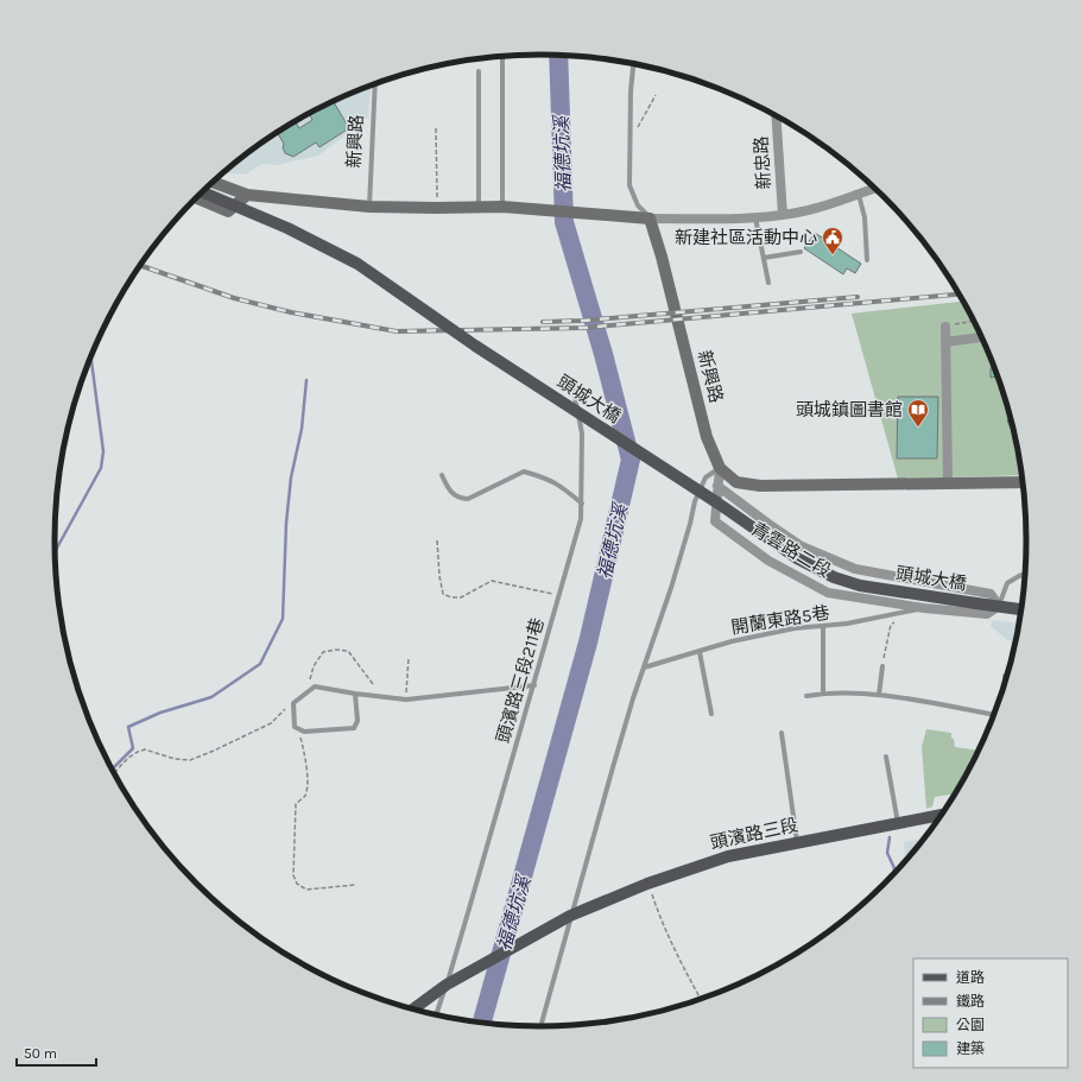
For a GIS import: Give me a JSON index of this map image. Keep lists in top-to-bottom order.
{
  "streets": {
    "main road": ["頭城大橋", "青雲路二段", "頭濱路三段"],
    "street": ["新興路", "新忠路"],
    "lane": ["開蘭東路5巷", "頭濱路三段211巷"]
  },
  "crossings": [
    ["新興路", "青雲路二段"],
    ["頭城大橋", "青雲路二段"],
    ["青雲路二段", "開蘭東路5巷"],
    ["頭濱路三段211巷", "頭濱路三段"]
  ],
  "water": ["福德坑溪"],
  "places": {
    "public building": ["新建社區活動中心"],
    "library": ["頭城鎮圖書館"]
  },
  "legend": [
    "道路",
    "鐵路",
    "公園",
    "建築"
  ],
  "scale_bar": "50 m"
}
